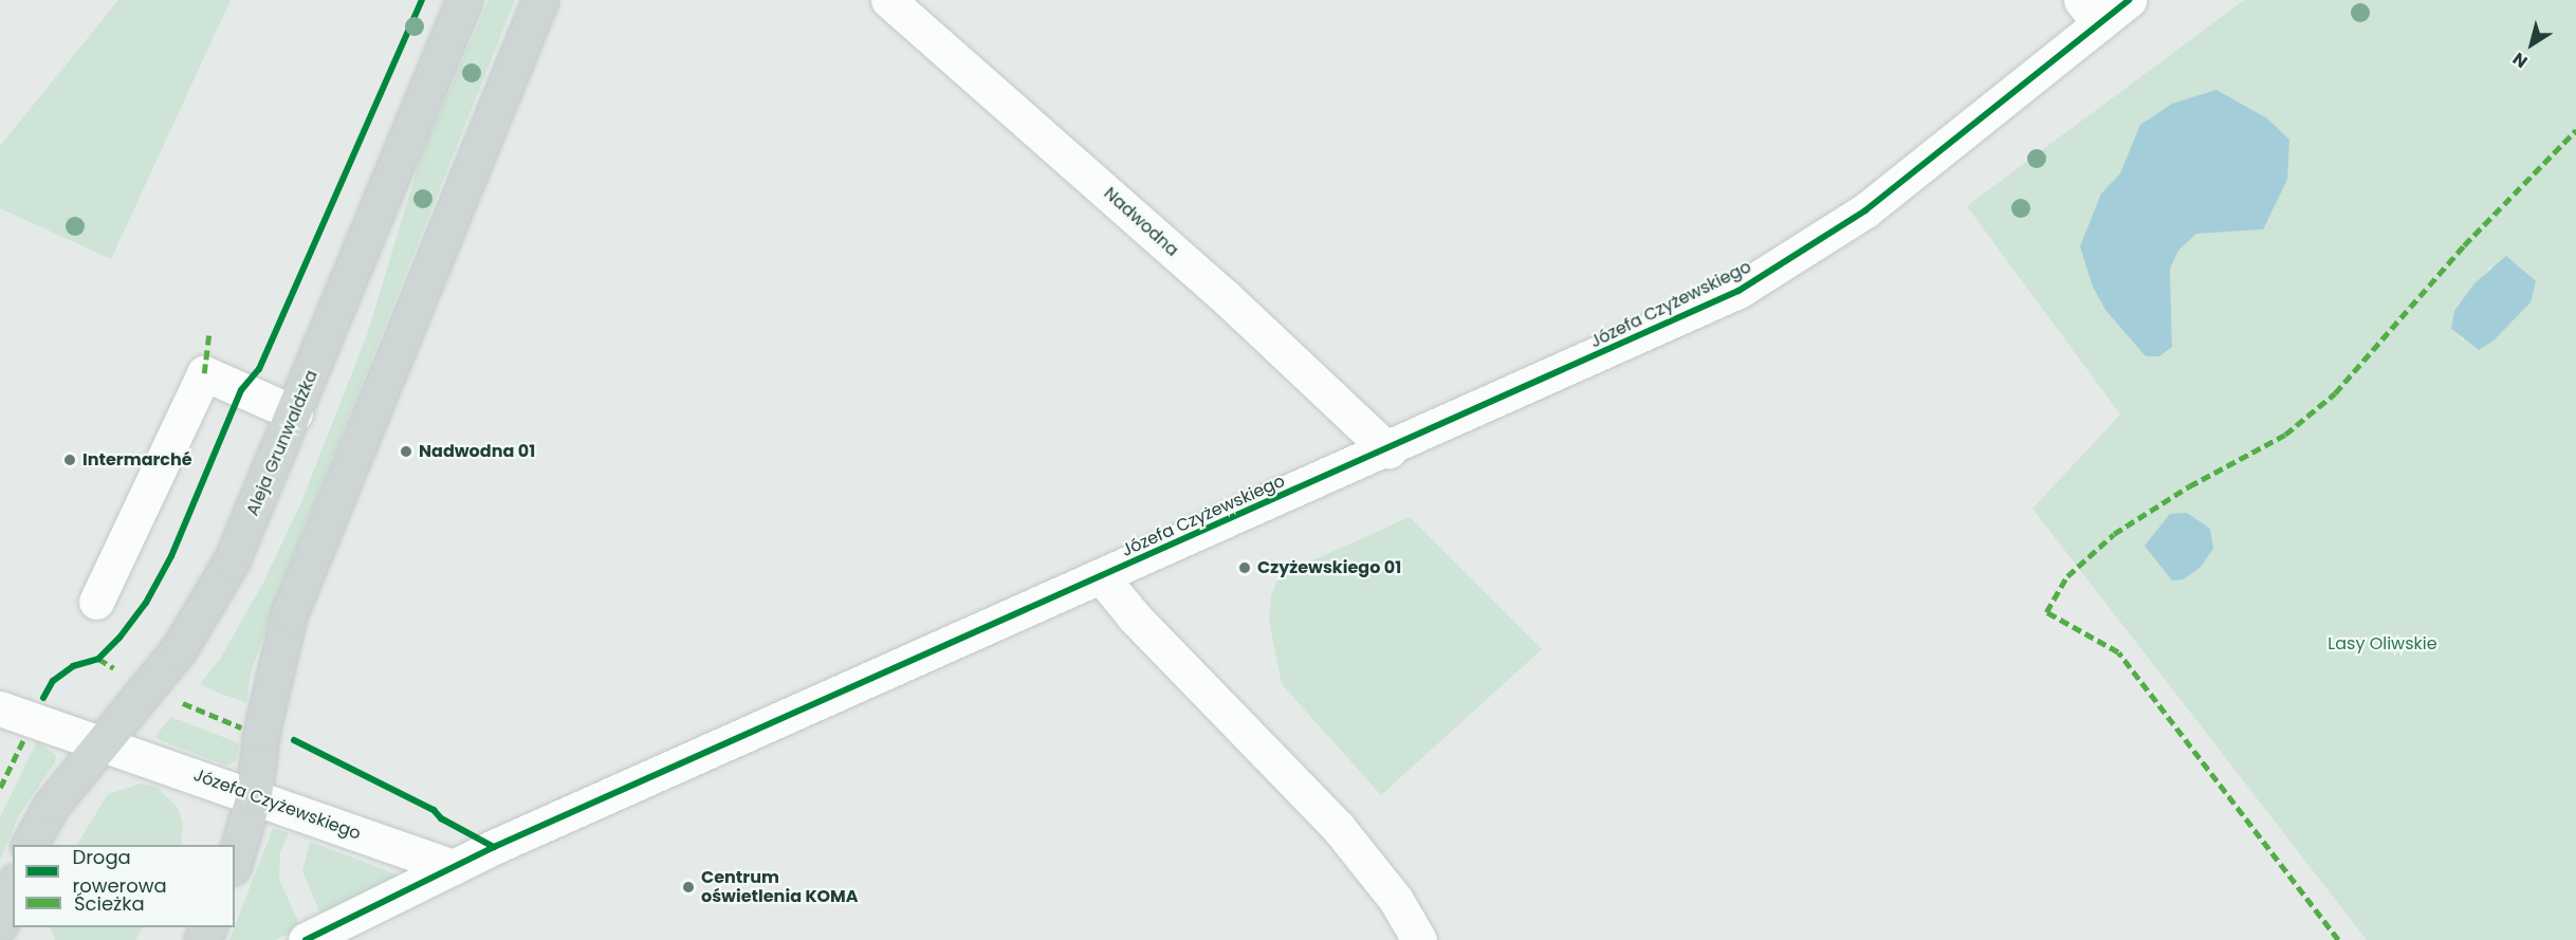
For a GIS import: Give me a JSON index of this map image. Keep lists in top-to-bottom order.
{
  "streets": {
    "main road": ["Aleja Grunwaldzka"],
    "street": ["Nadwodna", "Józefa Czyżewskiego"]
  },
  "crossings": [
    ["Nadwodna", "Józefa Czyżewskiego"],
    ["Józefa Czyżewskiego", "Aleja Grunwaldzka"]
  ],
  "parks": ["Lasy Oliwskie"],
  "places": [
    "Nadwodna 01",
    "Intermarché",
    "Czyżewskiego 01",
    "Centrum oświetlenia KOMA"
  ],
  "legend": ["Droga rowerowa", "Ścieżka"],
  "north": "bottom left"
}
